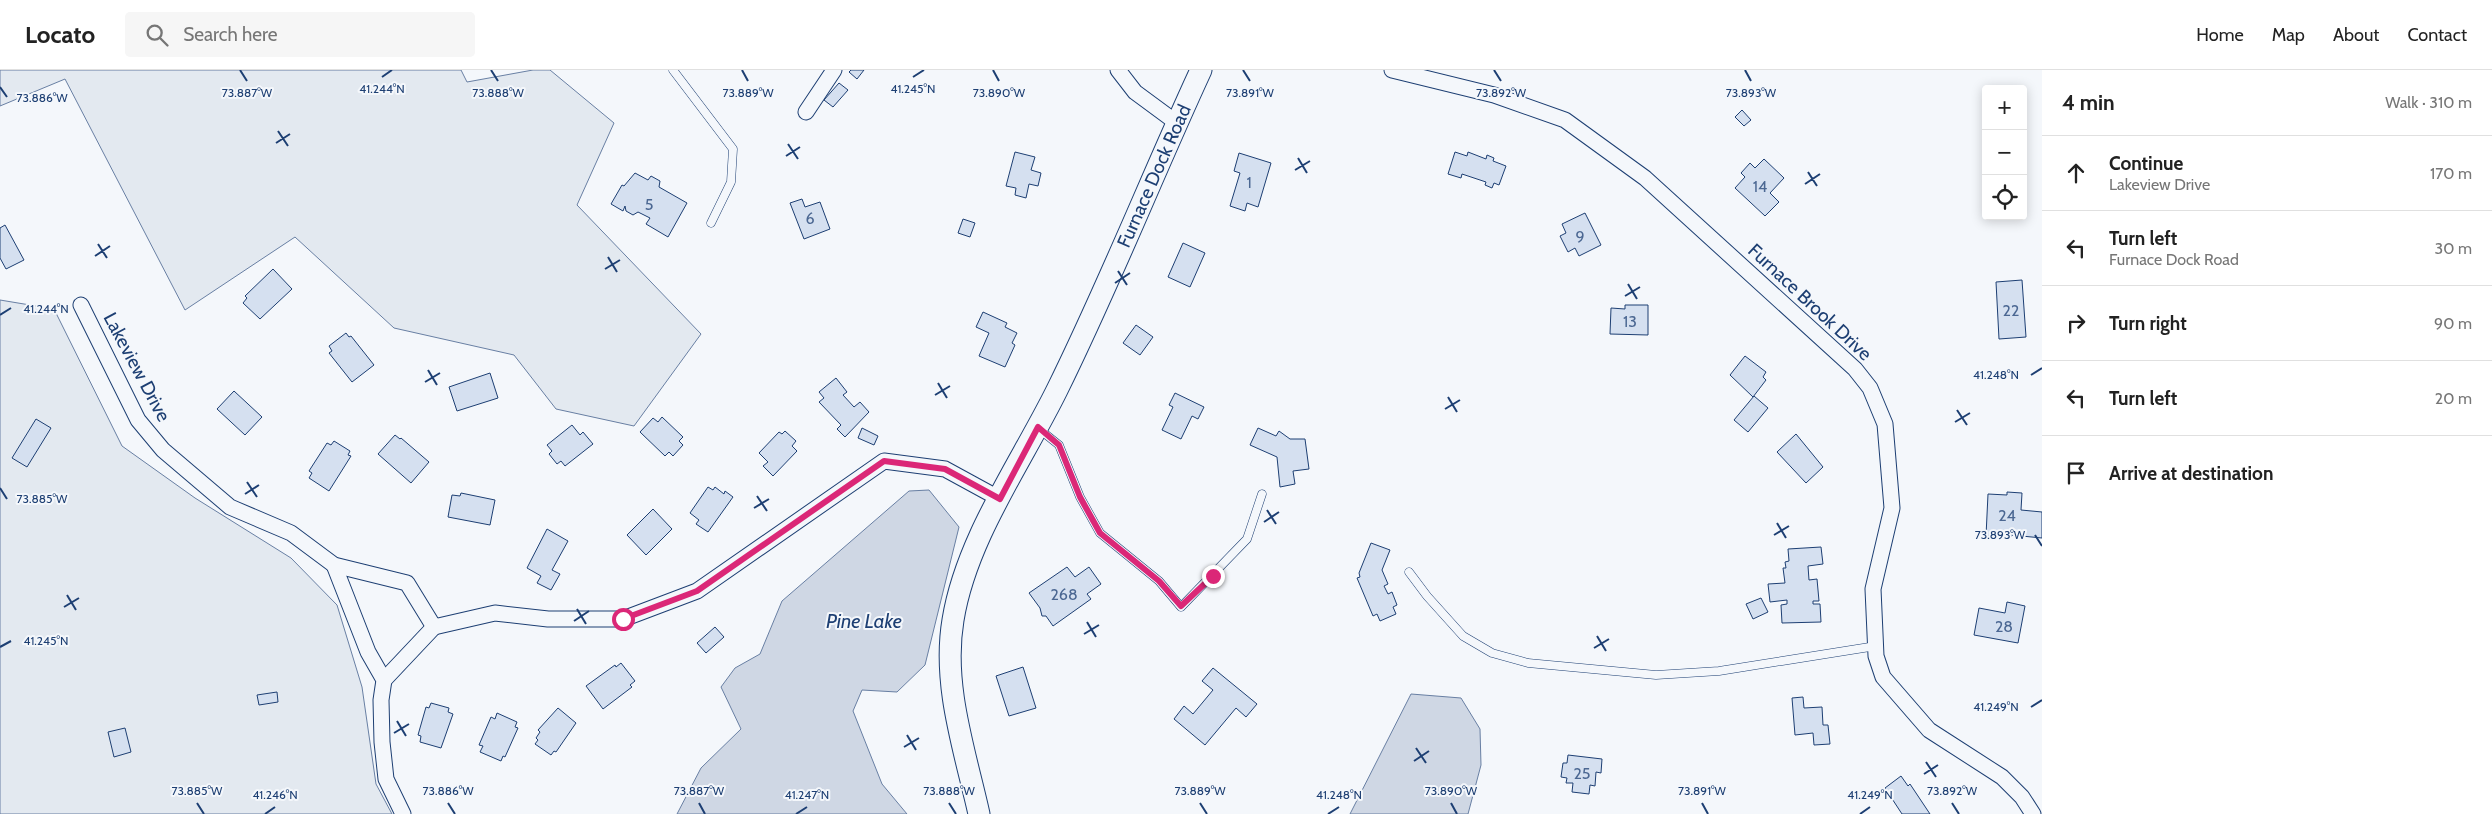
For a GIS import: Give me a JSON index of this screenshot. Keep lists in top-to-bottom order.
{
  "streets": {
    "street": ["Furnace Dock Road", "Furnace Brook Drive", "Lakeview Drive"]
  },
  "water": ["Pine Lake"],
  "house_numbers": [
    "1",
    "14",
    "5",
    "6",
    "9",
    "22",
    "13",
    "24",
    "268",
    "28",
    "25"
  ],
  "page": {
    "header": "Locato",
    "search": "Search here",
    "nav": [
      "Home",
      "Map",
      "About",
      "Contact"
    ],
    "heading": ["4 min", "Walk · 310 m"],
    "map_buttons": ["+", "−"],
    "list": [
      ["Continue", "Lakeview Drive", "170 m"],
      ["Turn left", "Furnace Dock Road", "30 m"],
      ["Turn right", "90 m"],
      ["Turn left", "20 m"],
      "Arrive at destination"
    ]
  },
  "coordinates": [
    "41.244°N",
    "41.245°N",
    "73.887°W",
    "73.888°W",
    "73.889°W",
    "73.890°W",
    "73.891°W",
    "73.892°W",
    "73.893°W",
    "73.886°W",
    "41.248°N",
    "73.885°W",
    "41.249°N",
    "41.246°N",
    "41.247°N"
  ]
}
